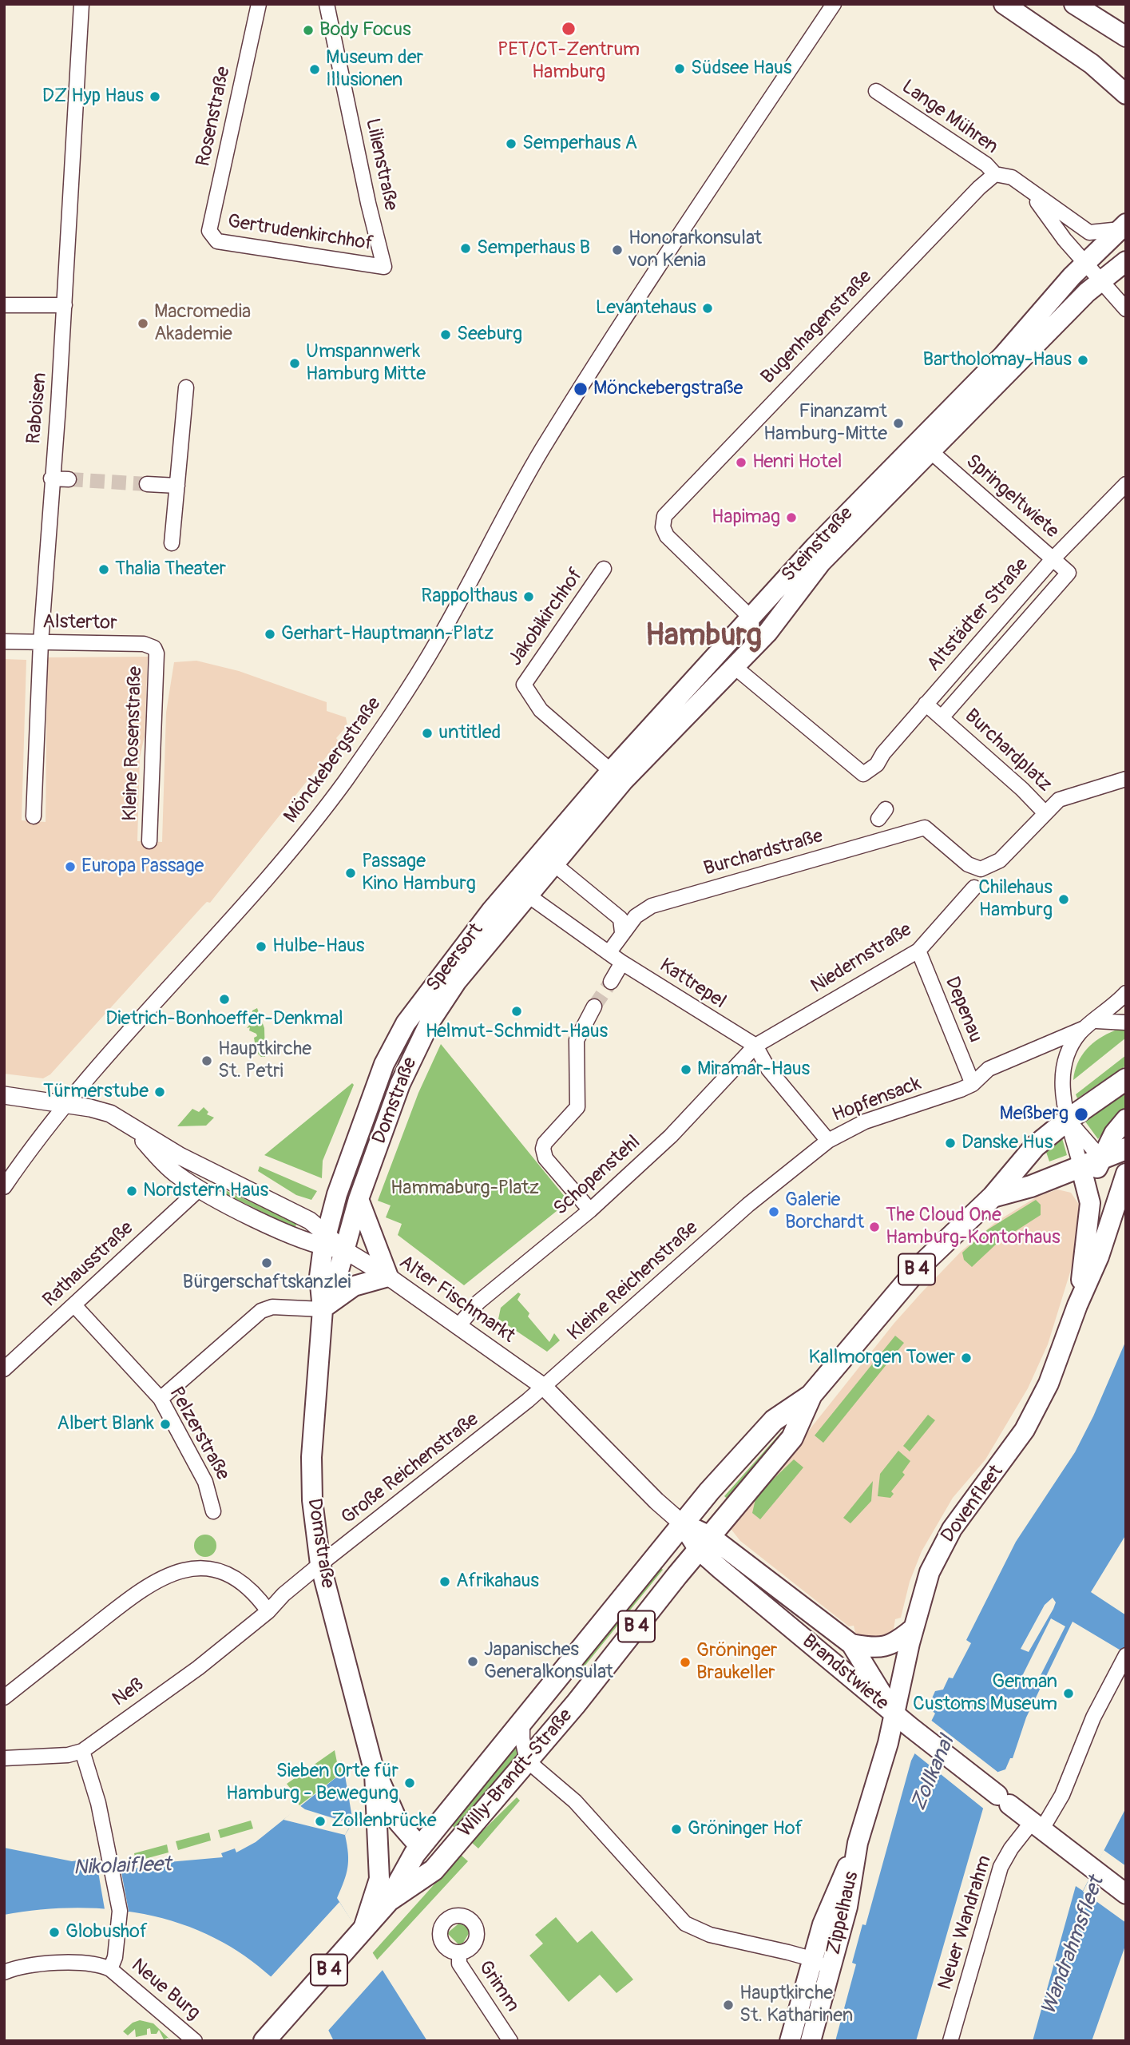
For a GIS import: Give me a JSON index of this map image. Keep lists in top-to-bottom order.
{
  "streets": {
    "main road": [
      "Steinstraße",
      "Speersort",
      "Domstraße",
      "B 4",
      "Dovenfleet",
      "Brandstwiete",
      "Willy-Brandt-Straße",
      "Zippelhaus"
    ],
    "street": [
      "Rosenstraße",
      "Lange Mühren",
      "Lilienstraße",
      "Gertrudenkirchhof",
      "Bugenhagenstraße",
      "Raboisen",
      "Springeltwiete",
      "Altstädter Straße",
      "Jakobikirchhof",
      "Alstertor",
      "Kleine Rosenstraße",
      "Burchardplatz",
      "Mönckebergstraße",
      "Burchardstraße",
      "Niedernstraße",
      "Kattrepel",
      "Depenau",
      "Hopfensack",
      "Schopenstehl",
      "Rathausstraße",
      "Kleine Reichenstraße",
      "Alter Fischmarkt",
      "Pelzerstraße",
      "Große Reichenstraße",
      "Neß",
      "Neuer Wandrahm",
      "Grimm",
      "Neue Burg"
    ]
  },
  "crossings": [
    ["Rosenstraße", "Gertrudenkirchhof"],
    ["Lange Mühren", "Bugenhagenstraße"],
    ["Lange Mühren", "Steinstraße"],
    ["Lilienstraße", "Gertrudenkirchhof"],
    ["Bugenhagenstraße", "Steinstraße"],
    ["Raboisen", "Alstertor"],
    ["Springeltwiete", "Steinstraße"],
    ["Springeltwiete", "Altstädter Straße"],
    ["Steinstraße", "Altstädter Straße"],
    ["Steinstraße", "Jakobikirchhof"],
    ["Steinstraße", "Speersort"],
    ["Steinstraße", "Kattrepel"],
    ["Altstädter Straße", "Burchardplatz"],
    ["Alstertor", "Kleine Rosenstraße"],
    ["Burchardplatz", "Burchardstraße"],
    ["Speersort", "Kattrepel"],
    ["Speersort", "Domstraße"],
    ["Niedernstraße", "Kattrepel"],
    ["Niedernstraße", "Depenau"],
    ["Niedernstraße", "Schopenstehl"],
    ["Kattrepel", "Schopenstehl"],
    ["Depenau", "Hopfensack"],
    ["Hopfensack", "Kleine Reichenstraße"],
    ["Domstraße", "Alter Fischmarkt"],
    ["Domstraße", "Große Reichenstraße"],
    ["Domstraße", "Willy-Brandt-Straße"],
    ["Schopenstehl", "Alter Fischmarkt"],
    ["Rathausstraße", "Pelzerstraße"],
    ["Kleine Reichenstraße", "Alter Fischmarkt"],
    ["Kleine Reichenstraße", "Große Reichenstraße"],
    ["Kleine Reichenstraße", "Brandstwiete"],
    ["Alter Fischmarkt", "Große Reichenstraße"],
    ["Alter Fischmarkt", "Brandstwiete"],
    ["Große Reichenstraße", "Brandstwiete"],
    ["Große Reichenstraße", "Neß"],
    ["Dovenfleet", "Brandstwiete"],
    ["Dovenfleet", "Willy-Brandt-Straße"],
    ["Dovenfleet", "Zippelhaus"],
    ["Brandstwiete", "Willy-Brandt-Straße"],
    ["Brandstwiete", "Zippelhaus"]
  ],
  "districts": ["Hamburg"],
  "water": ["Zollkanal", "Nikolaifleet", "Wandrahmsfleet"],
  "parks": ["Hammaburg-Platz"],
  "places": [
    "PET/CT-Zentrum Hamburg",
    "Body Focus",
    "Südsee Haus",
    "Museum der Illusionen",
    "DZ Hyp Haus",
    "Semperhaus A",
    "Semperhaus B",
    "Honorarkonsulat von Kenia",
    "Levantehaus",
    "Macromedia Akademie",
    "Seeburg",
    "Bartholomay-Haus",
    "Umspannwerk Hamburg Mitte",
    "Mönckebergstraße",
    "Finanzamt Hamburg-Mitte",
    "Henri Hotel",
    "Hapimag",
    "Thalia Theater",
    "Rappolthaus",
    "Gerhart-Hauptmann-Platz",
    "untitled",
    "Europa Passage",
    "Passage Kino Hamburg",
    "Chilehaus Hamburg",
    "Hulbe-Haus",
    "Dietrich-Bonhoeffer-Denkmal",
    "Helmut-Schmidt-Haus",
    "Hauptkirche St. Petri",
    "Miramar-Haus",
    "Türmerstube",
    "Meßberg",
    "Danske Hus",
    "Nordstern Haus",
    "Galerie Borchardt",
    "The Cloud One Hamburg-Kontorhaus",
    "Bürgerschaftskanzlei",
    "Kallmorgen Tower",
    "Albert Blank",
    "Afrikahaus",
    "Japanisches Generalkonsulat",
    "Gröninger Braukeller",
    "German Customs Museum",
    "Sieben Orte für Hamburg - Bewegung",
    "Zollenbrücke",
    "Gröninger Hof",
    "Globushof",
    "Hauptkirche St. Katharinen"
  ]
}
